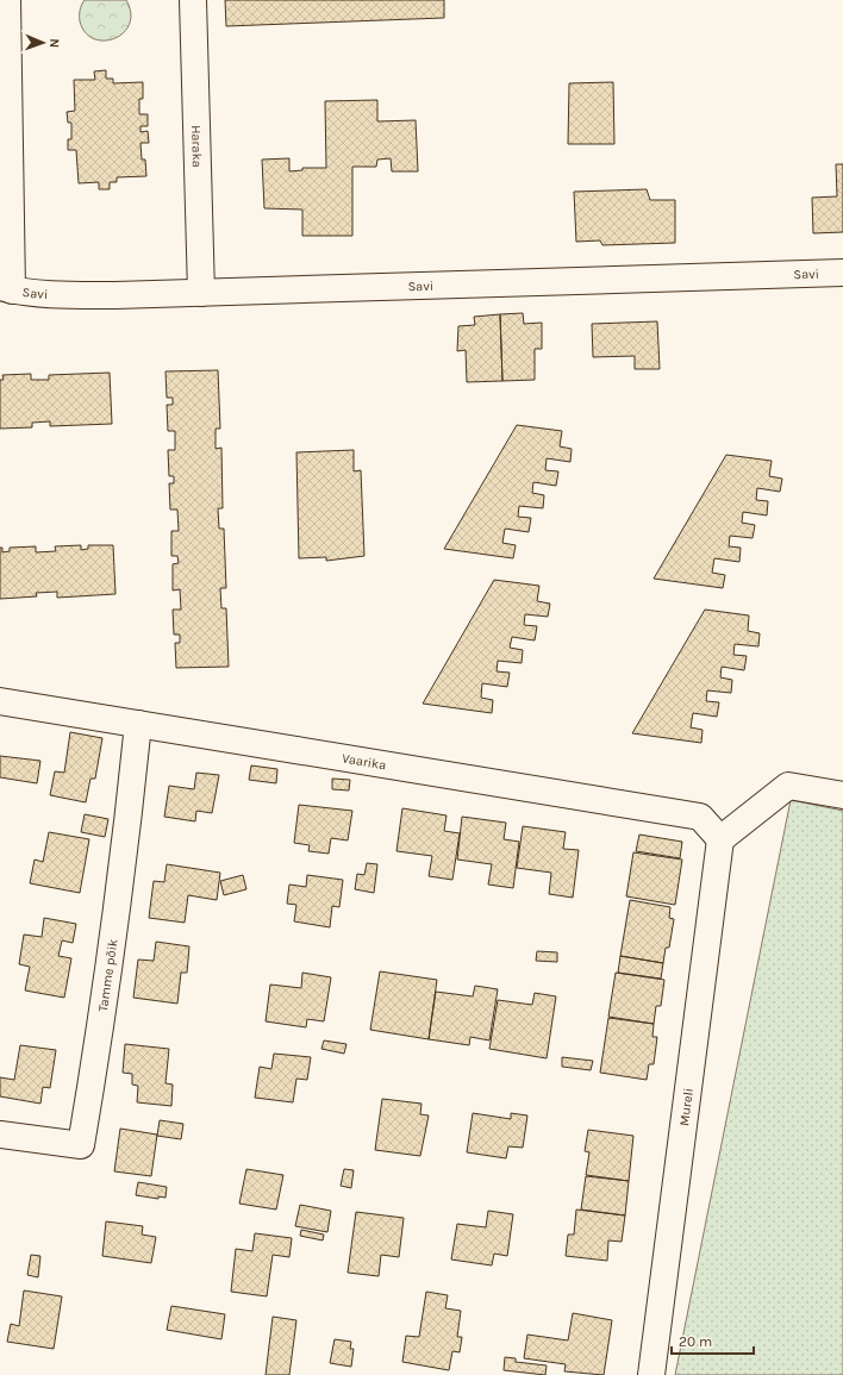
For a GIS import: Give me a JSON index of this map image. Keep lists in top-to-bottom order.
{
  "streets": {
    "street": [
      "Haraka",
      "Savi",
      "Vaarika",
      "Tamme põik",
      "Mureli"
    ]
  },
  "crossings": [
    ["Haraka", "Savi"],
    ["Vaarika", "Tamme põik"],
    ["Vaarika", "Mureli"]
  ],
  "scale_bar": "20 m",
  "north": "right"
}
